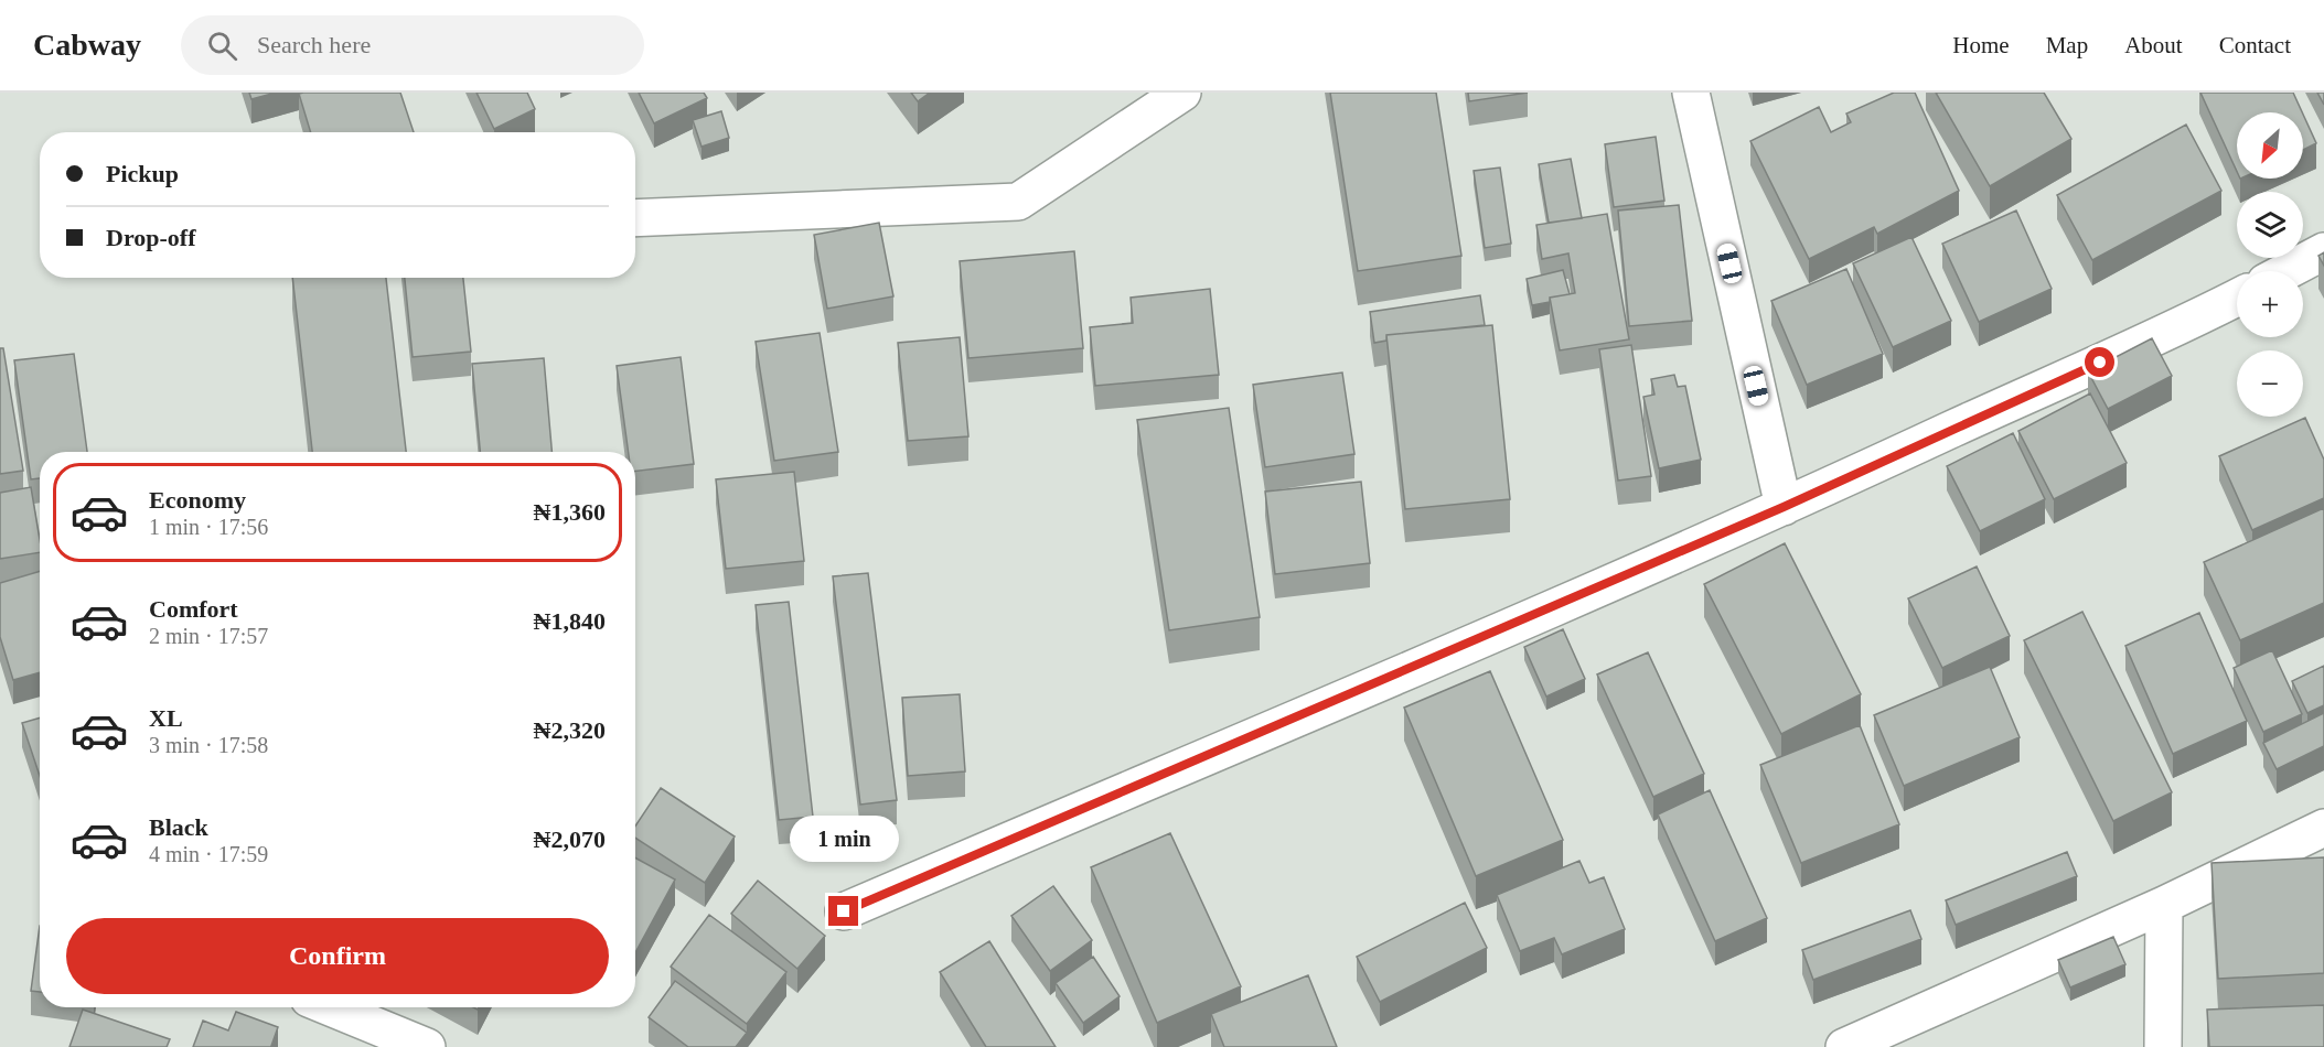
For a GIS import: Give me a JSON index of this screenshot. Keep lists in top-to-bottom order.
{
  "north": "bottom left",
  "page": {
    "header": "Cabway",
    "search": "Search here",
    "nav": [
      "Home",
      "Map",
      "About",
      "Contact"
    ],
    "map_buttons": ["+", "−"],
    "banner": ["Pickup", "Drop-off"],
    "list": [
      {
        "name": "Economy",
        "note": "1 min · 17:56",
        "value": "₦1,360"
      },
      {
        "name": "Comfort",
        "note": "2 min · 17:57",
        "value": "₦1,840"
      },
      {
        "name": "XL",
        "note": "3 min · 17:58",
        "value": "₦2,320"
      },
      {
        "name": "Black",
        "note": "4 min · 17:59",
        "value": "₦2,070"
      }
    ],
    "bubble": "1 min",
    "buttons": "Confirm"
  }
}
